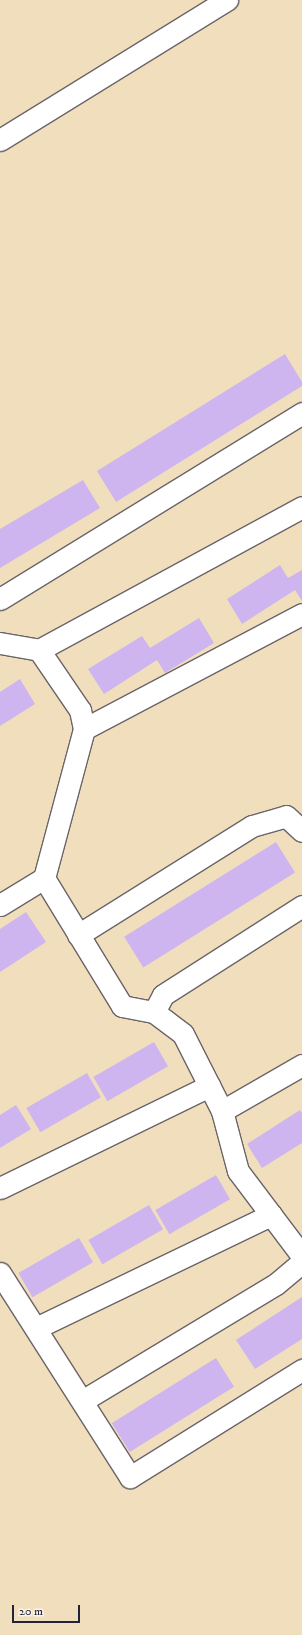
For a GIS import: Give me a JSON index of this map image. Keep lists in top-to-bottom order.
{
  "scale_bar": "20 m"
}
